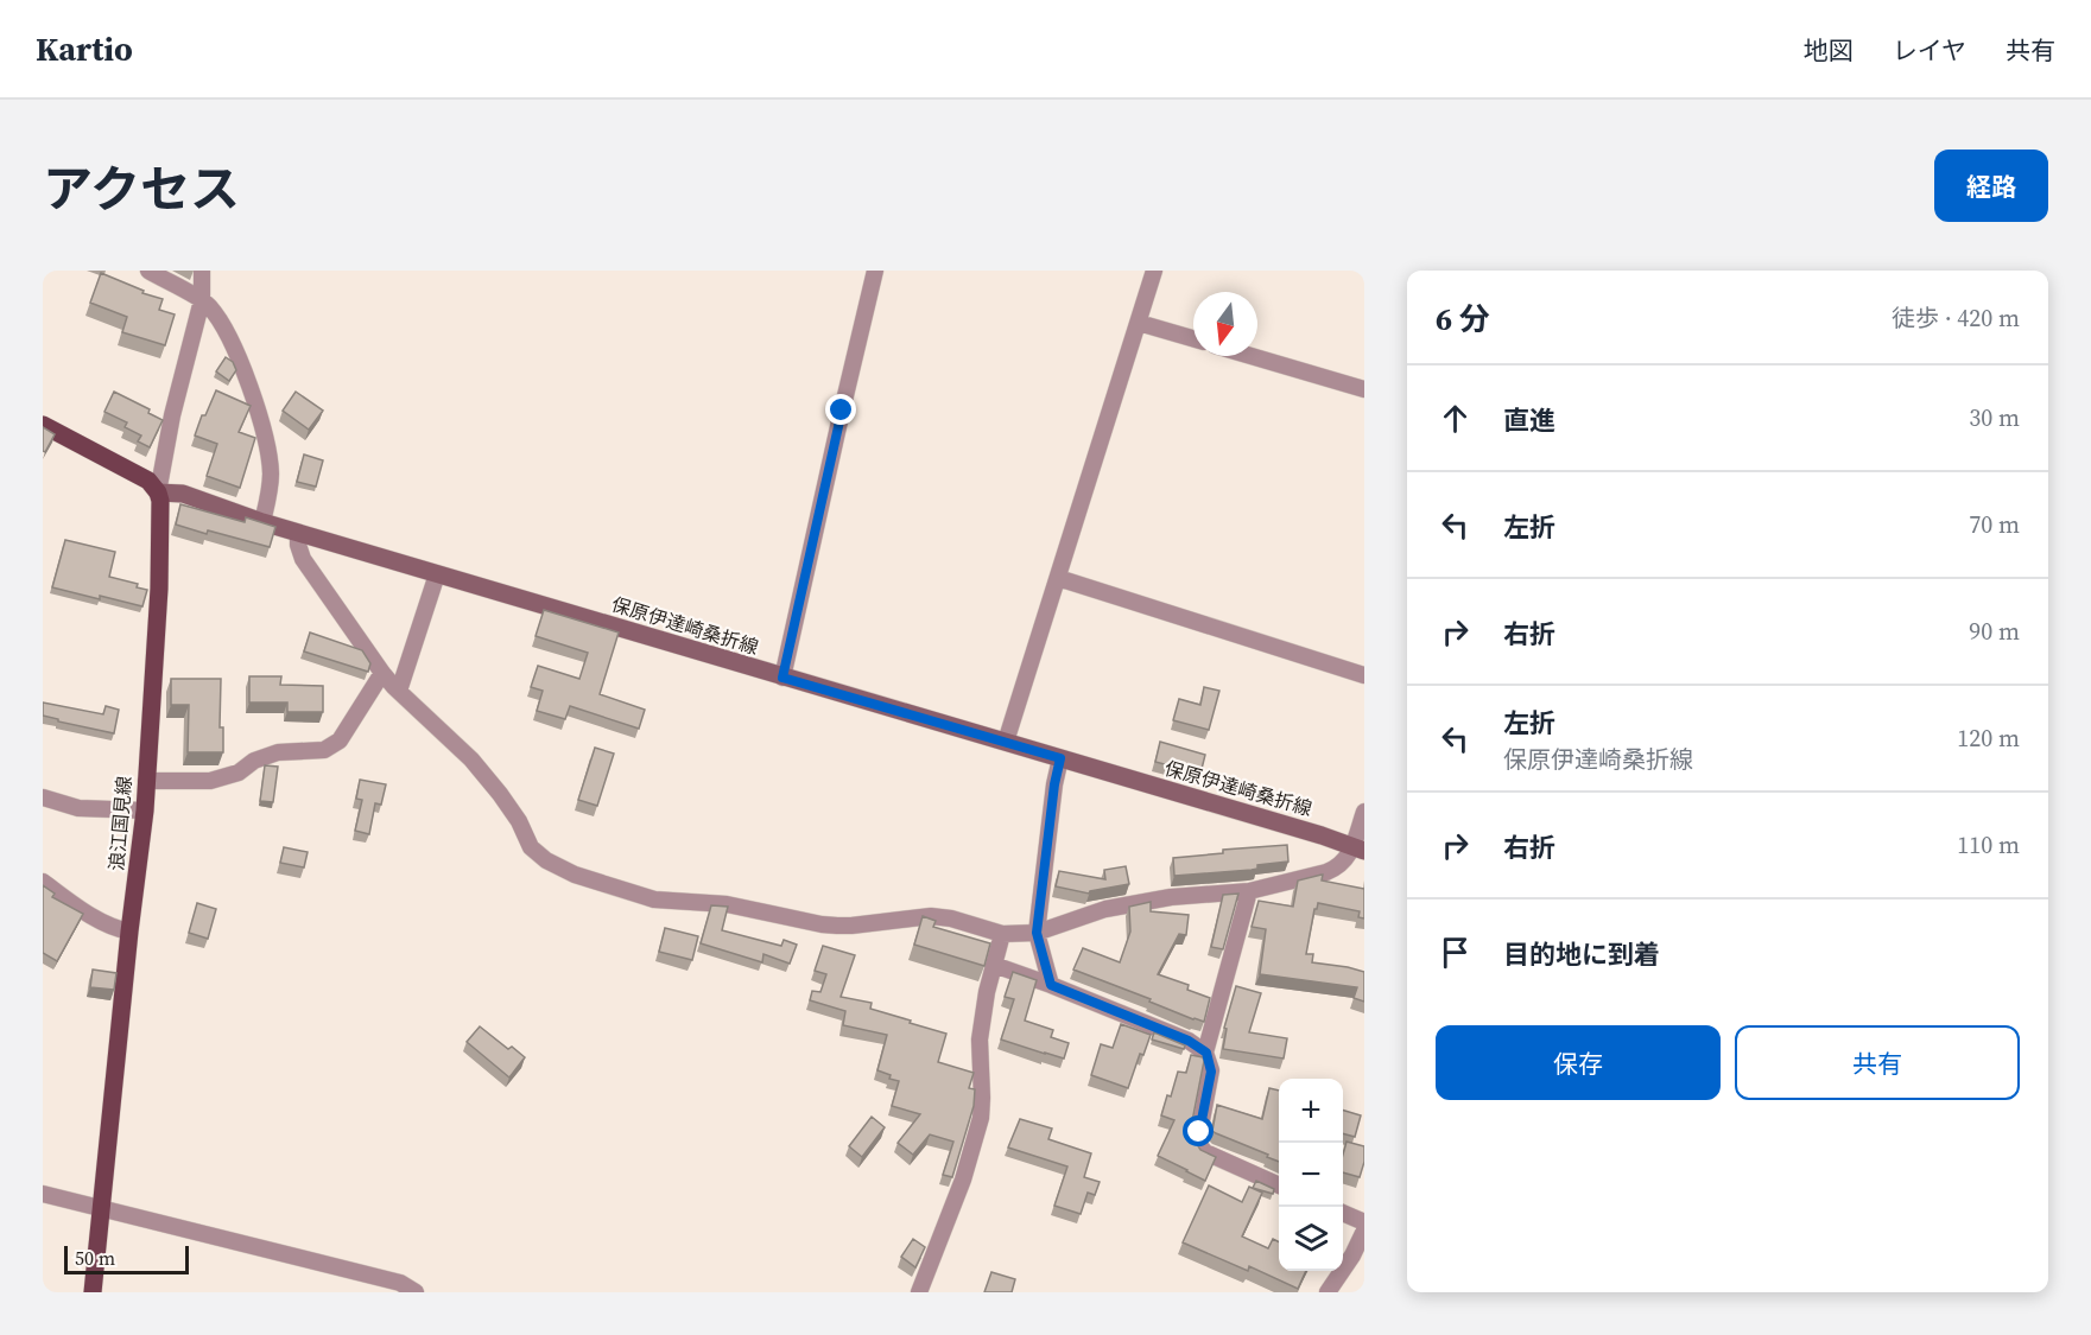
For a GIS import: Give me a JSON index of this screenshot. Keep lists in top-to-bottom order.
{
  "streets": {
    "main road": ["保原伊達崎桑折線", "浪江国見線"]
  },
  "crossings": [
    ["保原伊達崎桑折線", "浪江国見線"]
  ],
  "scale_bar": "50 m",
  "north": "bottom",
  "page": {
    "header": "Kartio",
    "nav": ["地図", "レイヤ", "共有"],
    "title": "アクセス",
    "buttons": [
      "経路",
      ["保存", "共有"]
    ],
    "heading": ["6 分", "徒歩 · 420 m"],
    "list": [
      ["直進", "30 m"],
      ["左折", "70 m"],
      ["右折", "90 m"],
      ["左折", "保原伊達崎桑折線", "120 m"],
      ["右折", "110 m"],
      "目的地に到着"
    ],
    "map_buttons": ["+", "−"],
    "scale": "50 m"
  }
}
